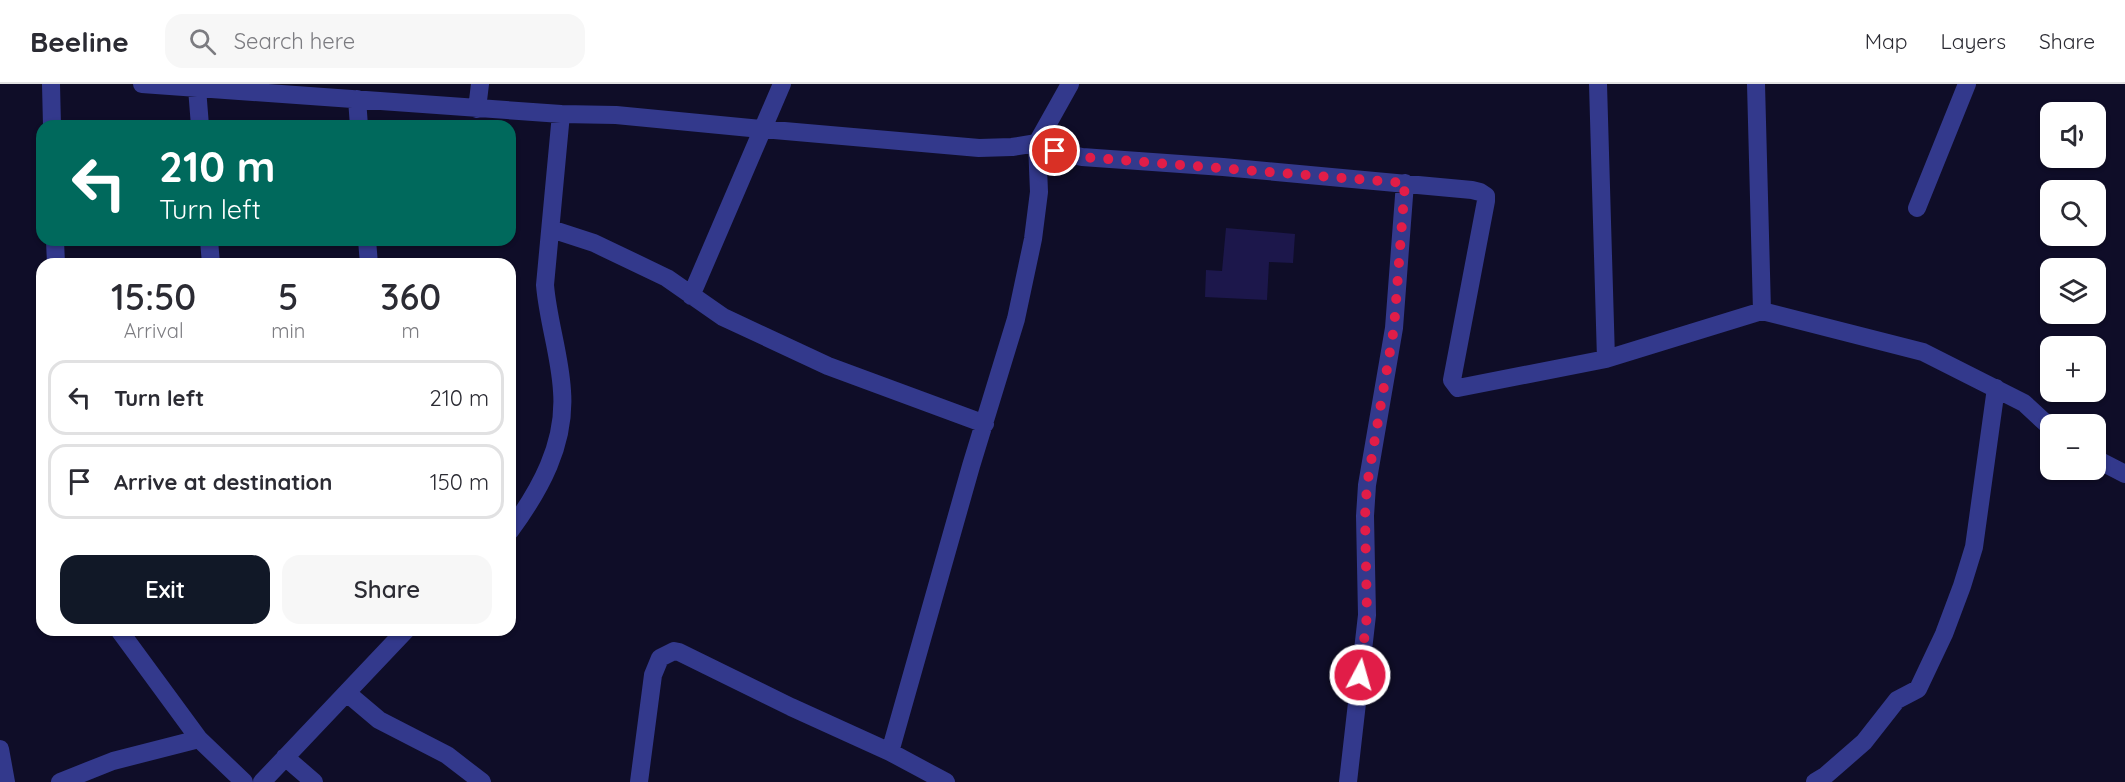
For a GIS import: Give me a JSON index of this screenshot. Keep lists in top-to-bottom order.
{
  "page": {
    "header": "Beeline",
    "search": "Search here",
    "nav": ["Map", "Layers", "Share"],
    "map_buttons": ["+", "−"],
    "turn": ["210 m", "Turn left"],
    "eta": [
      "15:50",
      "Arrival",
      "5",
      "min",
      "360",
      "m"
    ],
    "list": [
      {
        "name": "Turn left",
        "value": "210 m"
      },
      {
        "name": "Arrive at destination",
        "value": "150 m"
      }
    ],
    "buttons": ["Exit", "Share"]
  }
}
